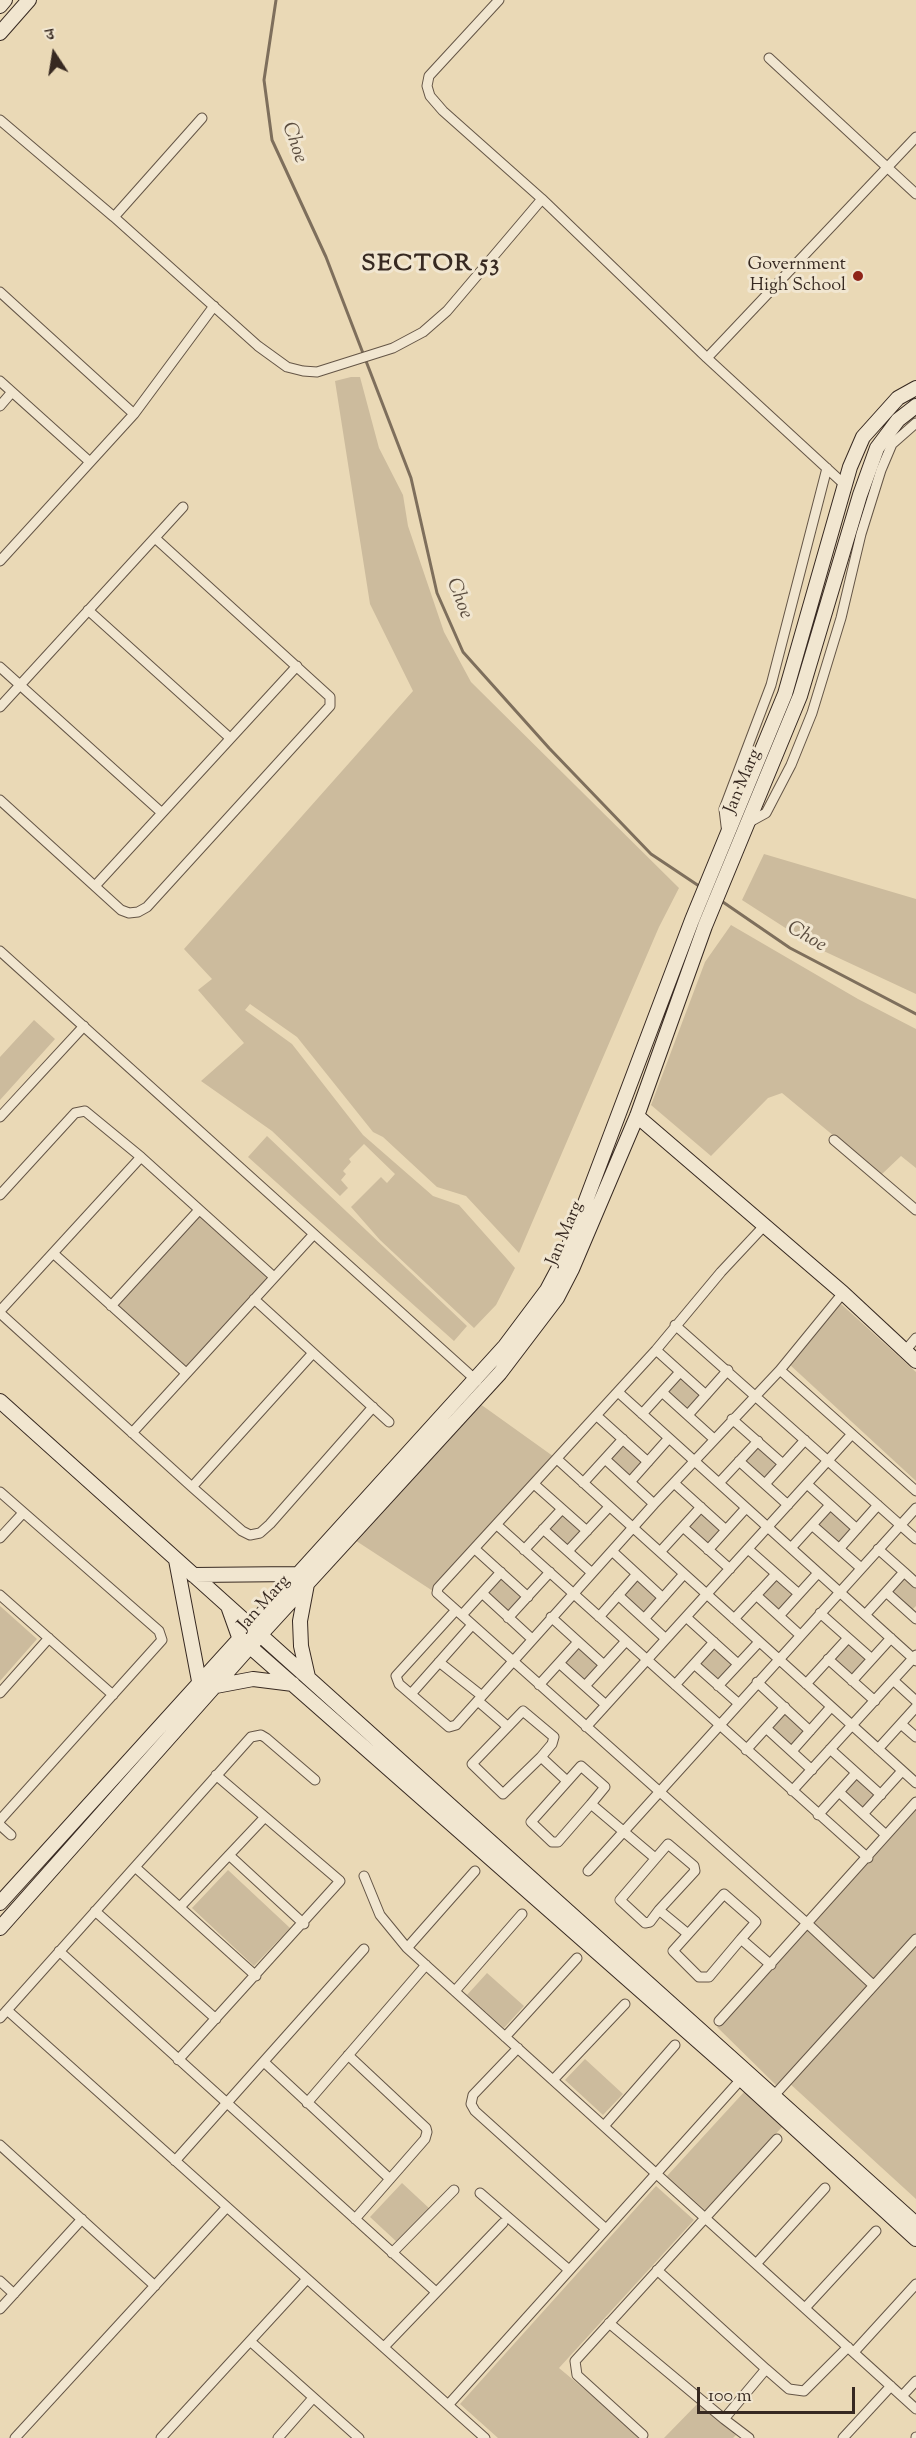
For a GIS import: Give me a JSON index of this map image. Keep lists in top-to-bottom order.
{
  "streets": {
    "main road": ["Jan Marg"]
  },
  "districts": ["SECTOR 53"],
  "water": ["Choe"],
  "places": ["Government High School"],
  "scale_bar": "100 m",
  "north": "top"
}
